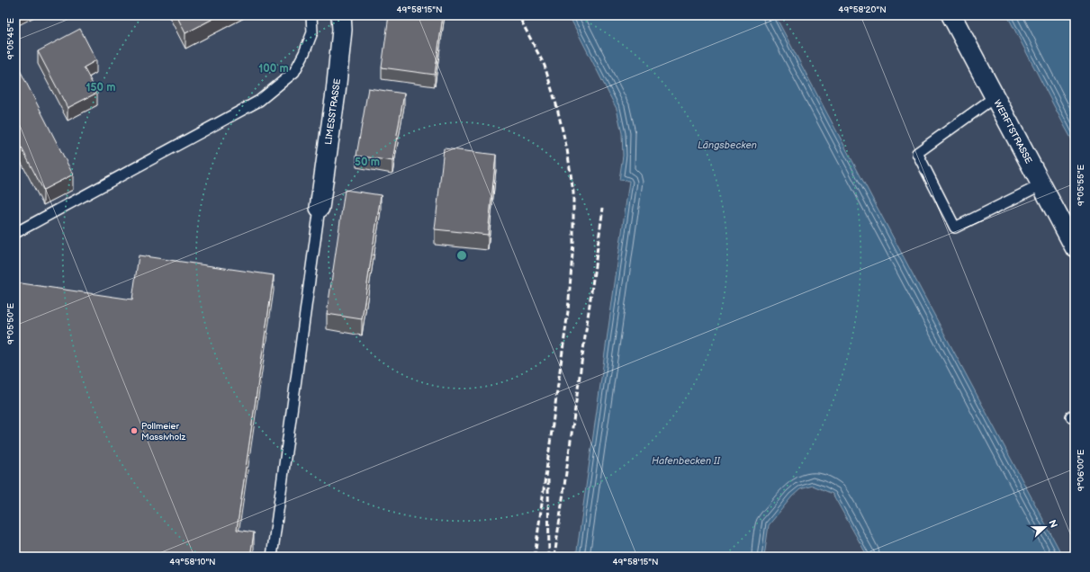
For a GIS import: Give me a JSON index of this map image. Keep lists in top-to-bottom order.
{
  "streets": {
    "street": ["LIMESSTRASSE", "WERFTSTRASSE"]
  },
  "water": ["Längsbecken", "Hafenbecken II"],
  "places": ["Pollmeier Massivholz"],
  "north": "right",
  "coordinates": [
    "49°58'15\"N",
    "49°58'20\"N",
    "9°05'45\"E",
    "9°05'55\"E",
    "9°05'50\"E",
    "9°06'00\"E",
    "49°58'10\"N"
  ],
  "rings": ["100 m", "150 m", "50 m"]
}
